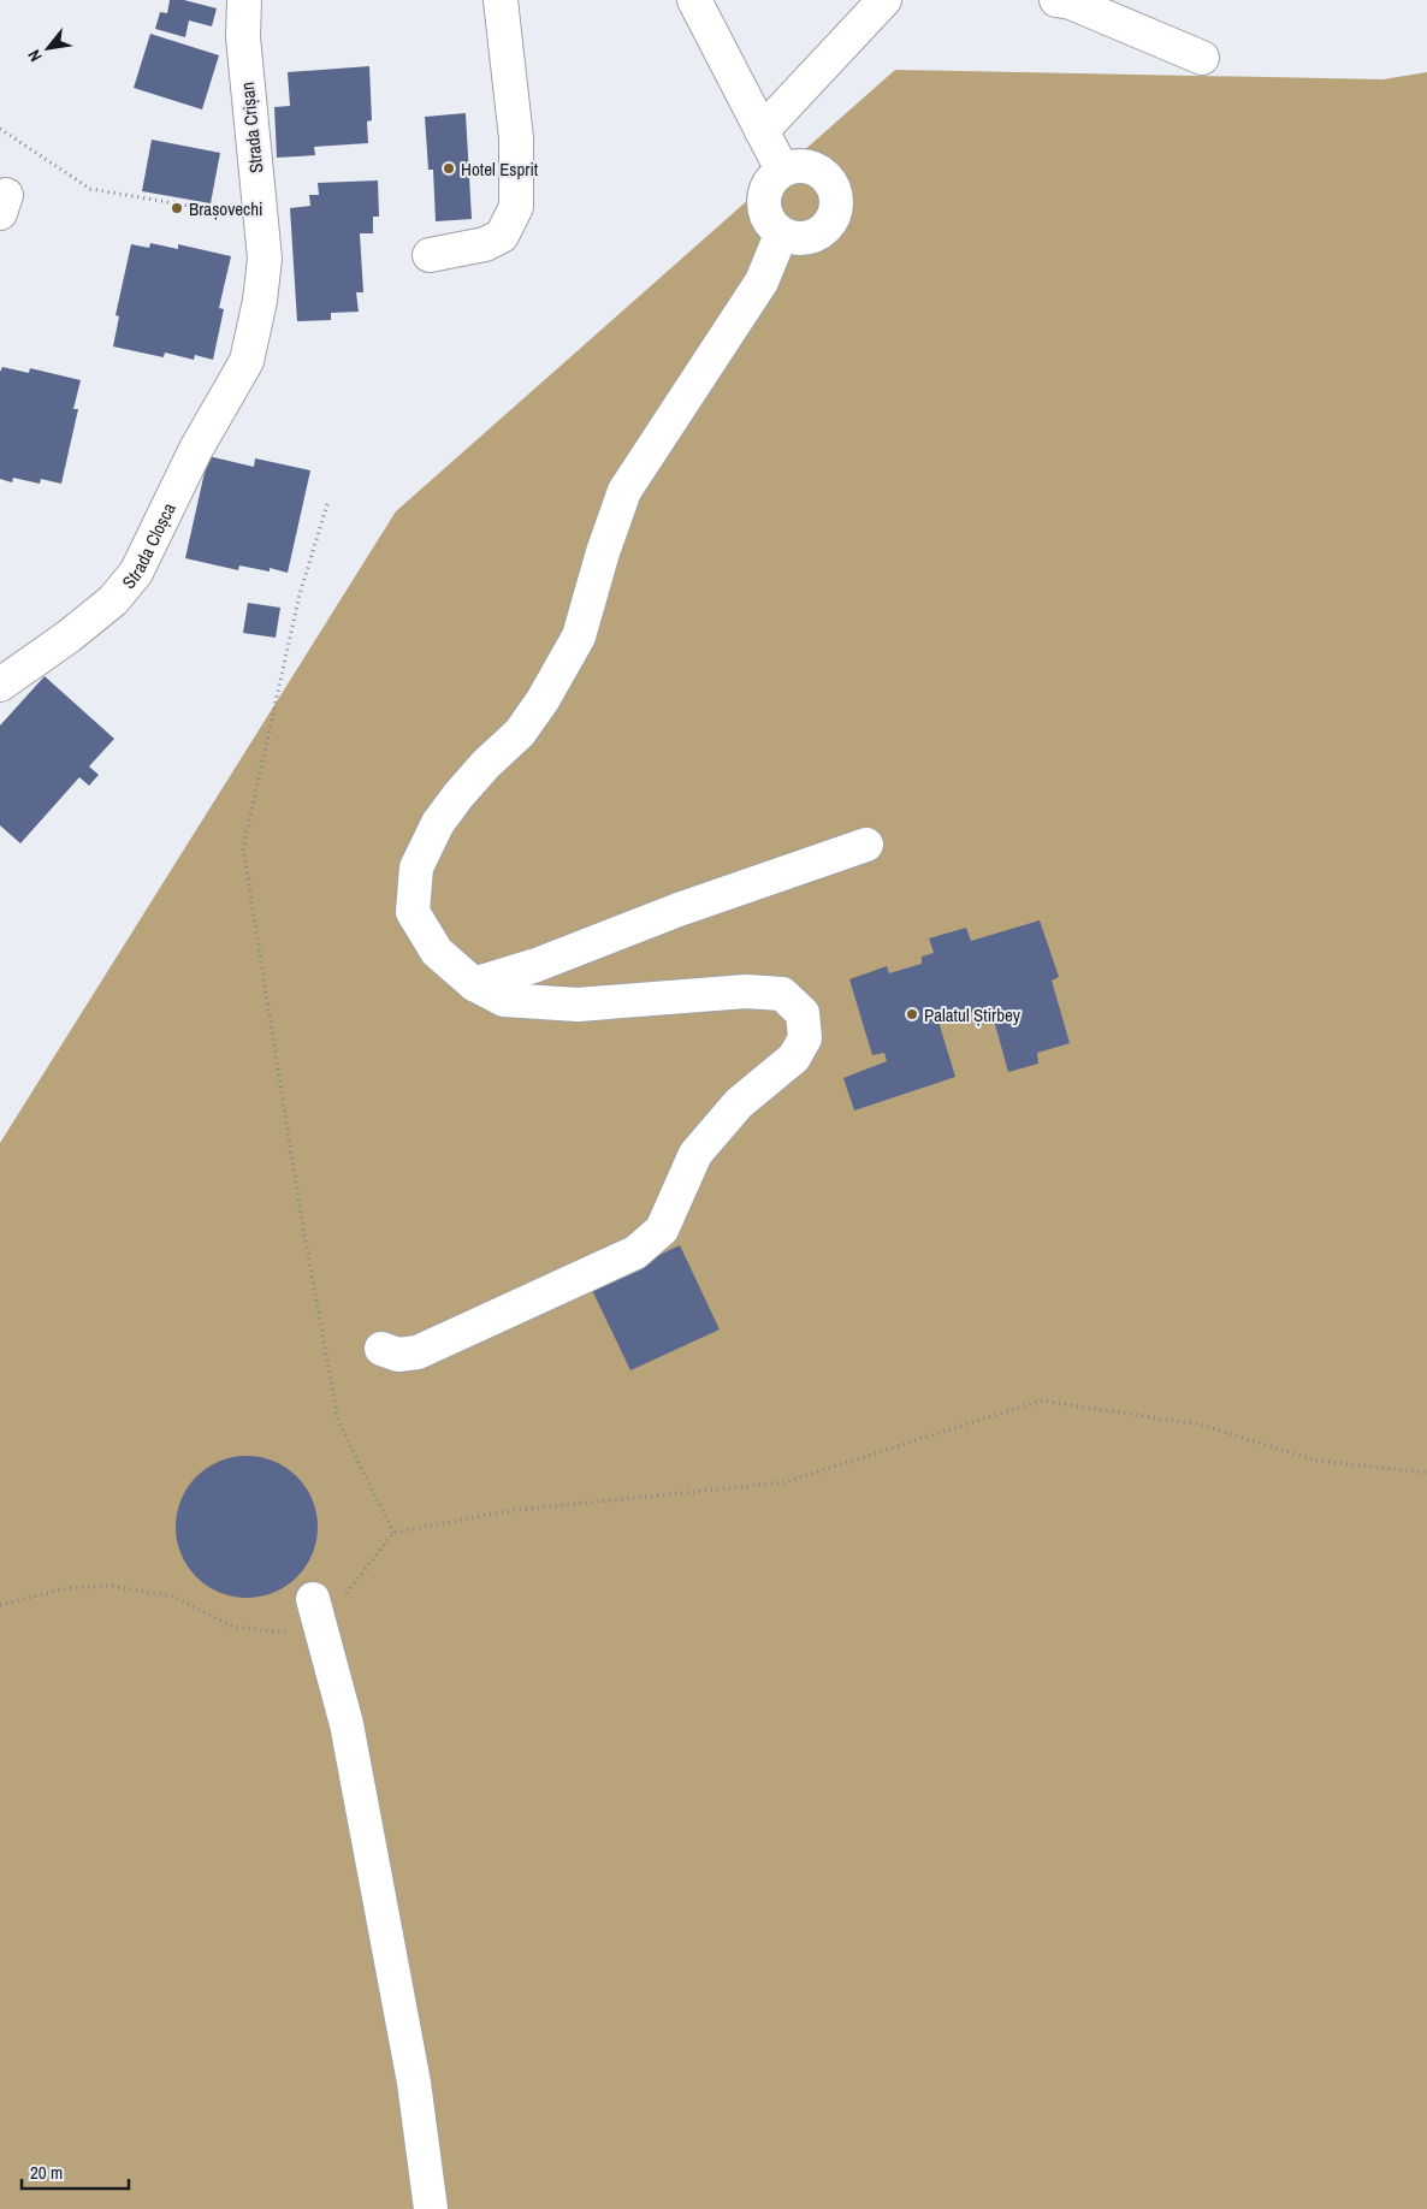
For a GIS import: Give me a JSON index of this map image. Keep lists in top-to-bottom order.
{
  "streets": {
    "street": ["Strada Crișan", "Strada Cloșca"]
  },
  "crossings": [
    ["Strada Crișan", "Strada Cloșca"]
  ],
  "places": ["Hotel Esprit", "Brașovechi", "Palatul Știrbey"],
  "scale_bar": "20 m",
  "north": "bottom left"
}
